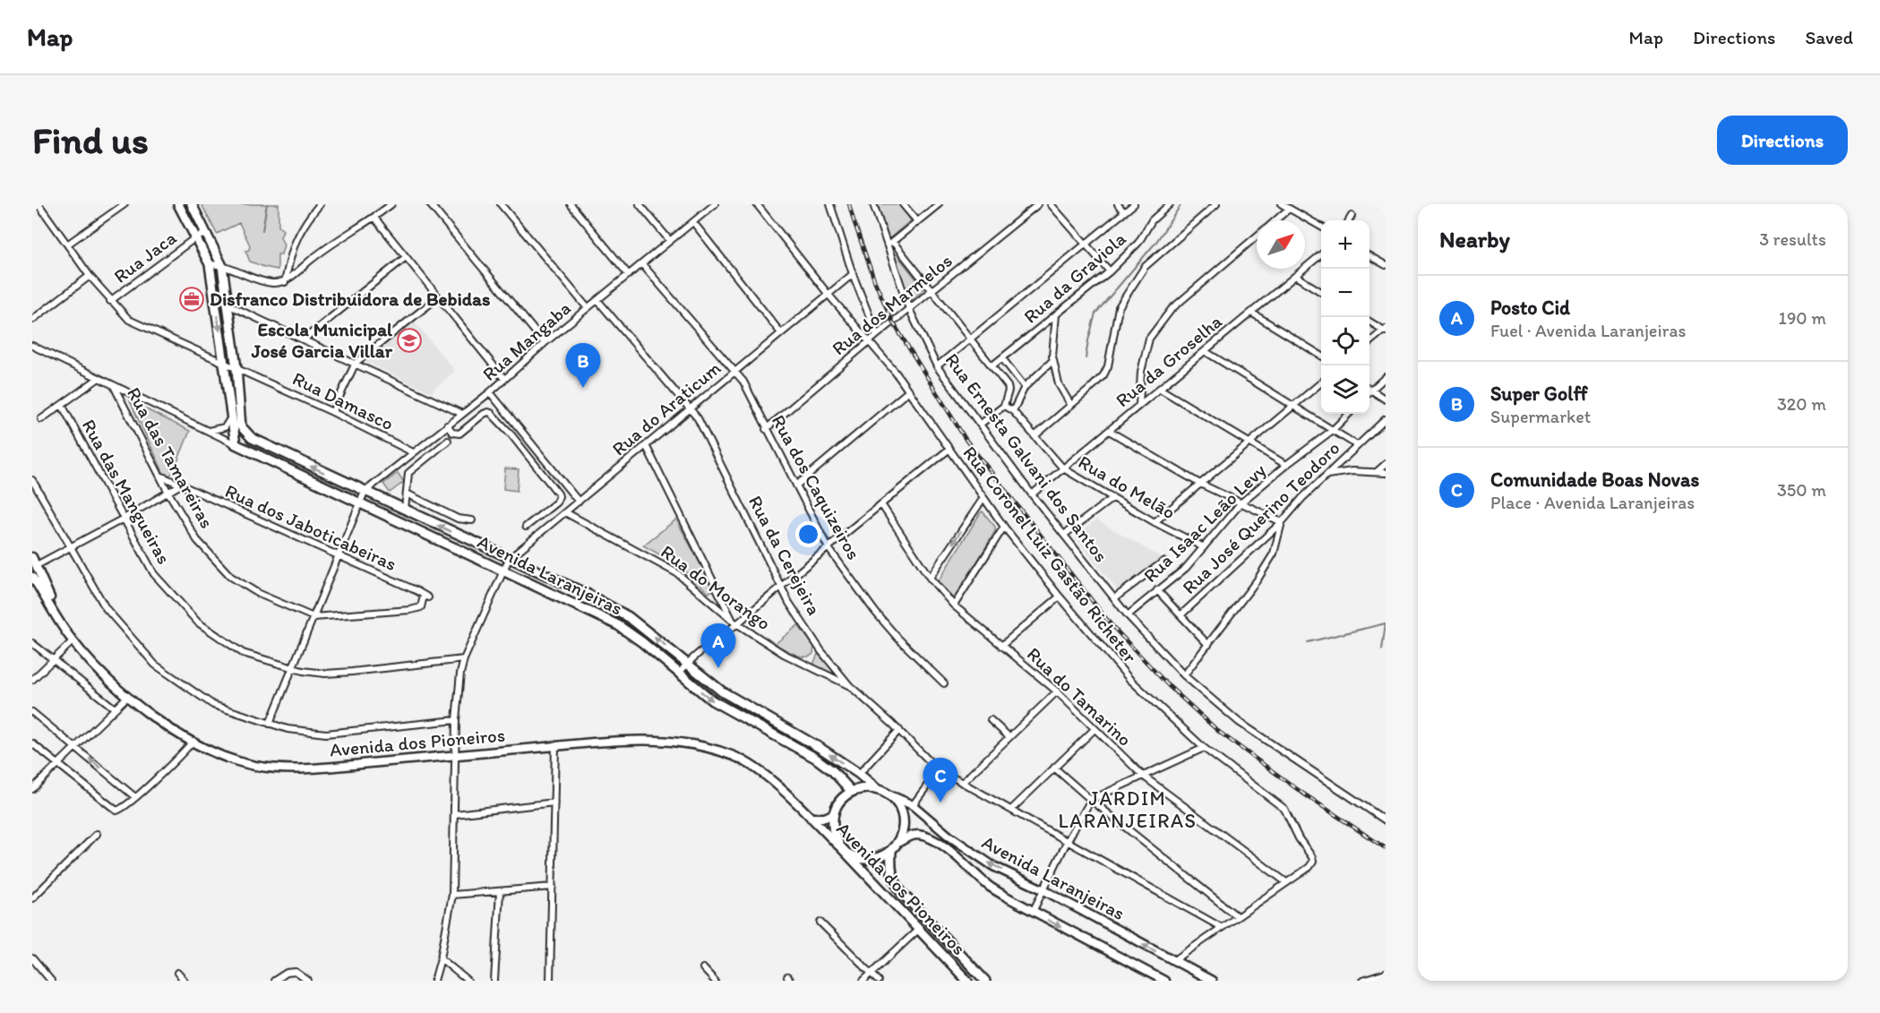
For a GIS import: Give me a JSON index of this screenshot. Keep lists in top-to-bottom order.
{
  "streets": {
    "main road": ["Avenida Laranjeiras", "Avenida dos Pioneiros"],
    "street": [
      "Rua Jaca",
      "Rua da Graviola",
      "Rua dos Marmelos",
      "Rua Mangaba",
      "Rua da Groselha",
      "Rua Damasco",
      "Rua do Araticum",
      "Rua das Tamareiras",
      "Rua Ernesta Galvani dos Santos",
      "Rua dos Caquizeiros",
      "Rua do Melão",
      "Rua das Mangueiras",
      "Rua José Querino Teodoro",
      "Rua Isaac Leão Levy",
      "Rua dos Jaboticabeiras",
      "Rua Coronel Luiz Gastão Richeter",
      "Rua da Cerejeira",
      "Rua do Morango",
      "Rua do Tamarino"
    ]
  },
  "crossings": [
    ["Rua Jaca", "Rua Damasco"],
    ["Rua dos Marmelos", "Rua Ernesta Galvani dos Santos"],
    ["Rua dos Marmelos", "Rua dos Caquizeiros"],
    ["Rua dos Marmelos", "Rua Coronel Luiz Gastão Richeter"],
    ["Rua Mangaba", "Rua Damasco"],
    ["Rua Mangaba", "Rua das Tamareiras"],
    ["Rua Mangaba", "Rua dos Caquizeiros"],
    ["Rua Mangaba", "Rua das Mangueiras"],
    ["Rua Mangaba", "Rua dos Jaboticabeiras"],
    ["Rua Mangaba", "Rua da Cerejeira"],
    ["Rua Mangaba", "Avenida Laranjeiras"],
    ["Rua da Groselha", "Rua Ernesta Galvani dos Santos"],
    ["Rua da Groselha", "Rua do Melão"],
    ["Rua Damasco", "Avenida Laranjeiras"],
    ["Rua do Araticum", "Rua dos Caquizeiros"],
    ["Rua do Araticum", "Rua Coronel Luiz Gastão Richeter"],
    ["Rua do Araticum", "Rua da Cerejeira"],
    ["Rua do Araticum", "Avenida Laranjeiras"],
    ["Rua do Araticum", "Rua do Morango"],
    ["Rua das Tamareiras", "Rua dos Jaboticabeiras"],
    ["Rua das Tamareiras", "Avenida Laranjeiras"],
    ["Rua Ernesta Galvani dos Santos", "Rua Isaac Leão Levy"],
    ["Rua do Melão", "Rua Isaac Leão Levy"],
    ["Rua Coronel Luiz Gastão Richeter", "Rua do Tamarino"],
    ["Rua da Cerejeira", "Rua do Morango"],
    ["Avenida Laranjeiras", "Avenida dos Pioneiros"]
  ],
  "districts": ["JARDIM LARANJEIRAS"],
  "places": {
    "office": ["Disfranco Distribuidora de Bebidas"],
    "school or university": ["Escola Municipal José Garcia Villar"]
  },
  "north": "top right",
  "page": {
    "header": "Map",
    "nav": ["Map", "Directions", "Saved"],
    "buttons": "Directions",
    "title": "Find us",
    "heading": ["Nearby", "3 results"],
    "map_buttons": ["+", "−"],
    "list": [
      {
        "mark": "A",
        "name": "Posto Cid",
        "note": "Fuel · Avenida Laranjeiras",
        "value": "190 m"
      },
      {
        "mark": "B",
        "name": "Super Golff",
        "note": "Supermarket",
        "value": "320 m"
      },
      {
        "mark": "C",
        "name": "Comunidade Boas Novas",
        "note": "Place · Avenida Laranjeiras",
        "value": "350 m"
      }
    ],
    "pins": ["B", "A", "C"]
  }
}
